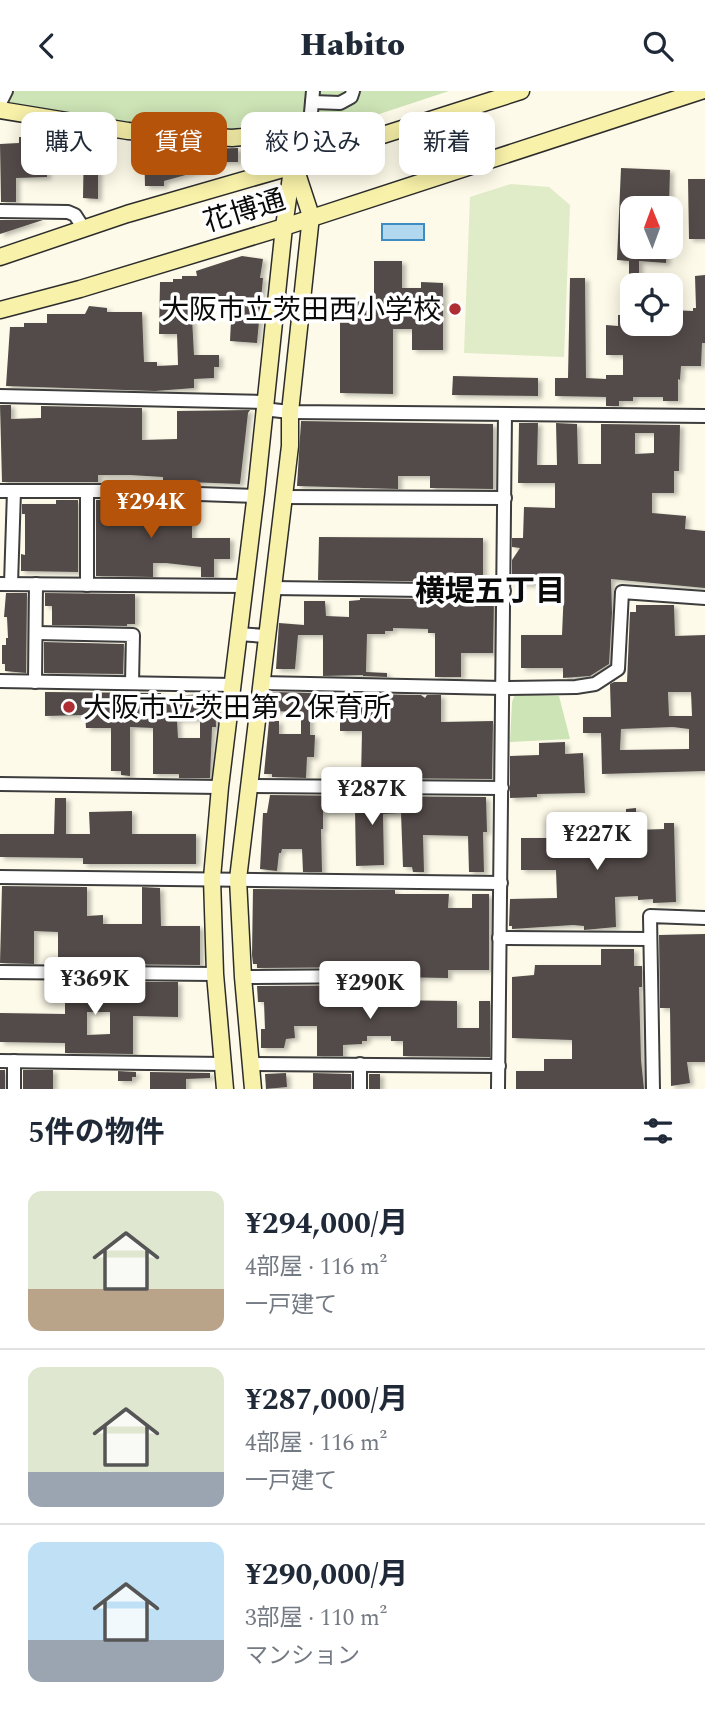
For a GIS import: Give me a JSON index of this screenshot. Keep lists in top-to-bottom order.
{
  "streets": {
    "street": ["花博通"]
  },
  "districts": ["横堤五丁目"],
  "places": ["大阪市立茨田西小学校", "大阪市立茨田第２保育所"],
  "north": "top",
  "page": {
    "header": "Habito",
    "chip": [
      "購入",
      "賃貸",
      "絞り込み",
      "新着"
    ],
    "price": [
      "¥294K",
      "¥287K",
      "¥227K",
      "¥369K",
      "¥290K"
    ],
    "heading": "5件の物件",
    "list": [
      {
        "name": "¥294,000/月",
        "note": "4部屋 · 116 m² · 一戸建て"
      },
      {
        "name": "¥287,000/月",
        "note": "4部屋 · 116 m² · 一戸建て"
      },
      {
        "name": "¥290,000/月",
        "note": "3部屋 · 110 m² · マンション"
      }
    ]
  }
}
